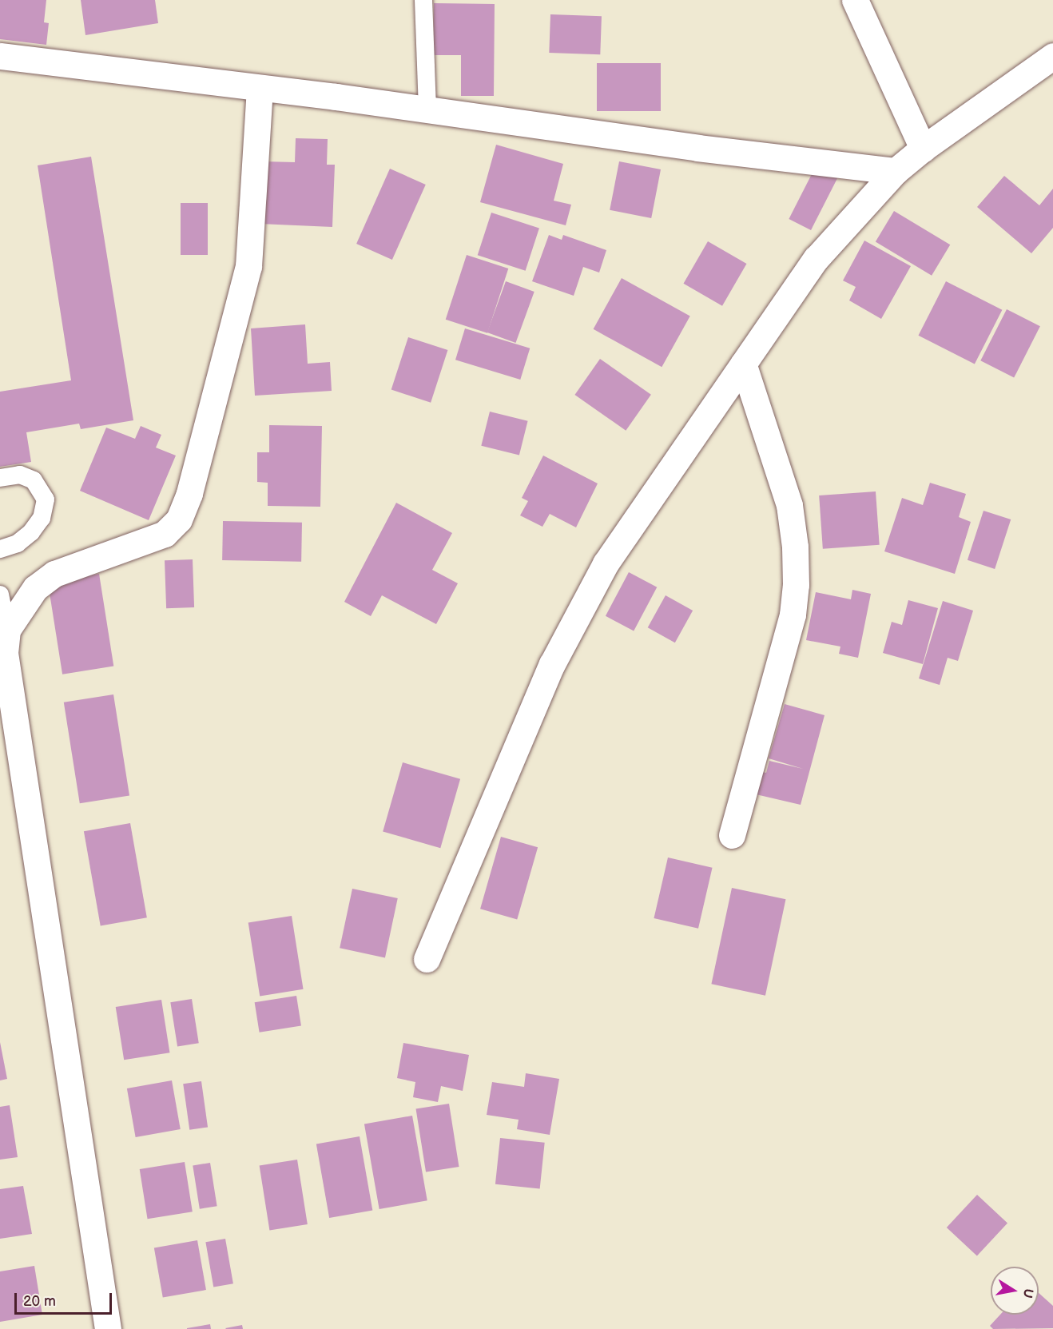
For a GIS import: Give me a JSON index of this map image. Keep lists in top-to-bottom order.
{
  "scale_bar": "20 m",
  "north": "right"
}
